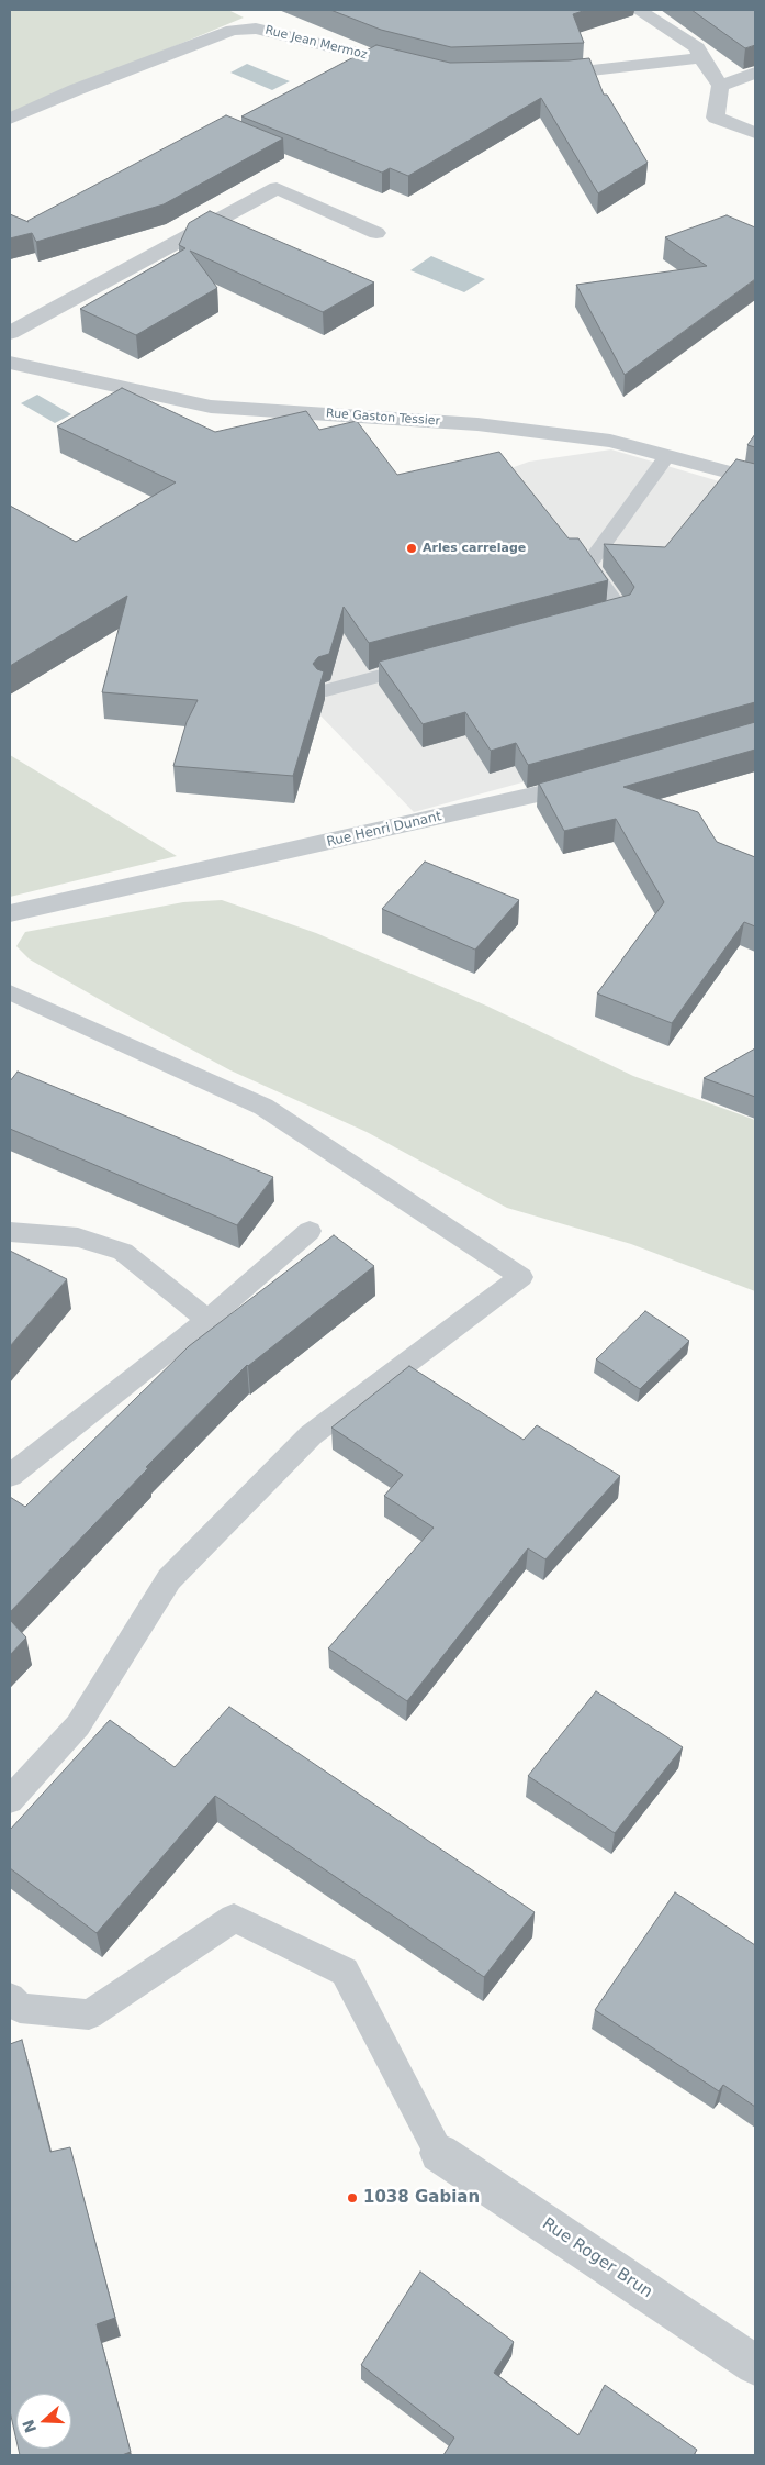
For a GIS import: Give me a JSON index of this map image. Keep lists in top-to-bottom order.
{
  "streets": {
    "street": [
      "Rue Jean Mermoz",
      "Rue Gaston Tessier",
      "Rue Henri Dunant",
      "Rue Roger Brun"
    ]
  },
  "places": ["Arles carrelage", "1038 Gabian"],
  "north": "left"
}
